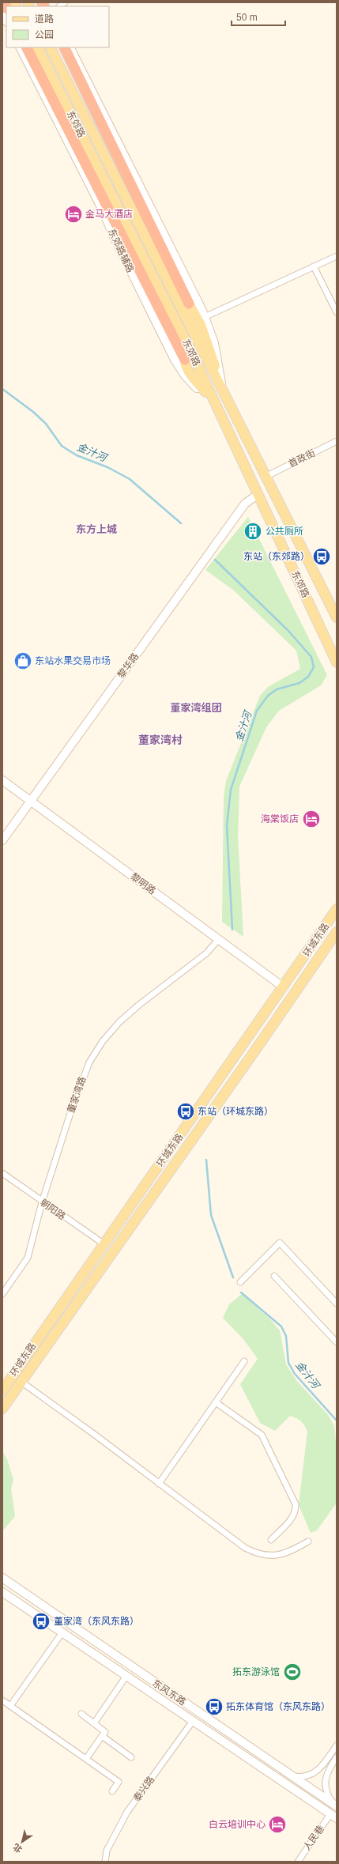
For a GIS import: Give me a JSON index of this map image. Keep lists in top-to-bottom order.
{
  "streets": {
    "main road": [
      "东郊路",
      "东郊路辅路",
      "黎华路",
      "黎明路",
      "环城东路",
      "东风东路"
    ],
    "street": [
      "首政街",
      "董家湾路",
      "朝阳路",
      "泰兴路",
      "人民巷"
    ]
  },
  "crossings": [
    ["东郊路", "东郊路辅路"],
    ["东郊路", "首政街"],
    ["东郊路", "黎华路"],
    ["黎华路", "黎明路"],
    ["黎明路", "环城东路"],
    ["黎明路", "董家湾路"],
    ["环城东路", "朝阳路"],
    ["董家湾路", "朝阳路"],
    ["东风东路", "泰兴路"],
    ["东风东路", "人民巷"]
  ],
  "districts": ["东方上城", "董家湾组团", "董家湾村"],
  "water": ["金汁河"],
  "places": {
    "hotel": ["金马大酒店", "海棠饭店", "白云培训中心"],
    "building": ["公共厕所"],
    "bus stop": [
      "东站（东郊路）",
      "东站（环城东路）",
      "董家湾（东风东路）",
      "拓东体育馆（东风东路）"
    ],
    "shop": ["东站水果交易市场"],
    "sports": ["拓东游泳馆"]
  },
  "legend": ["道路", "公园"],
  "scale_bar": "50 m",
  "north": "bottom left"
}
